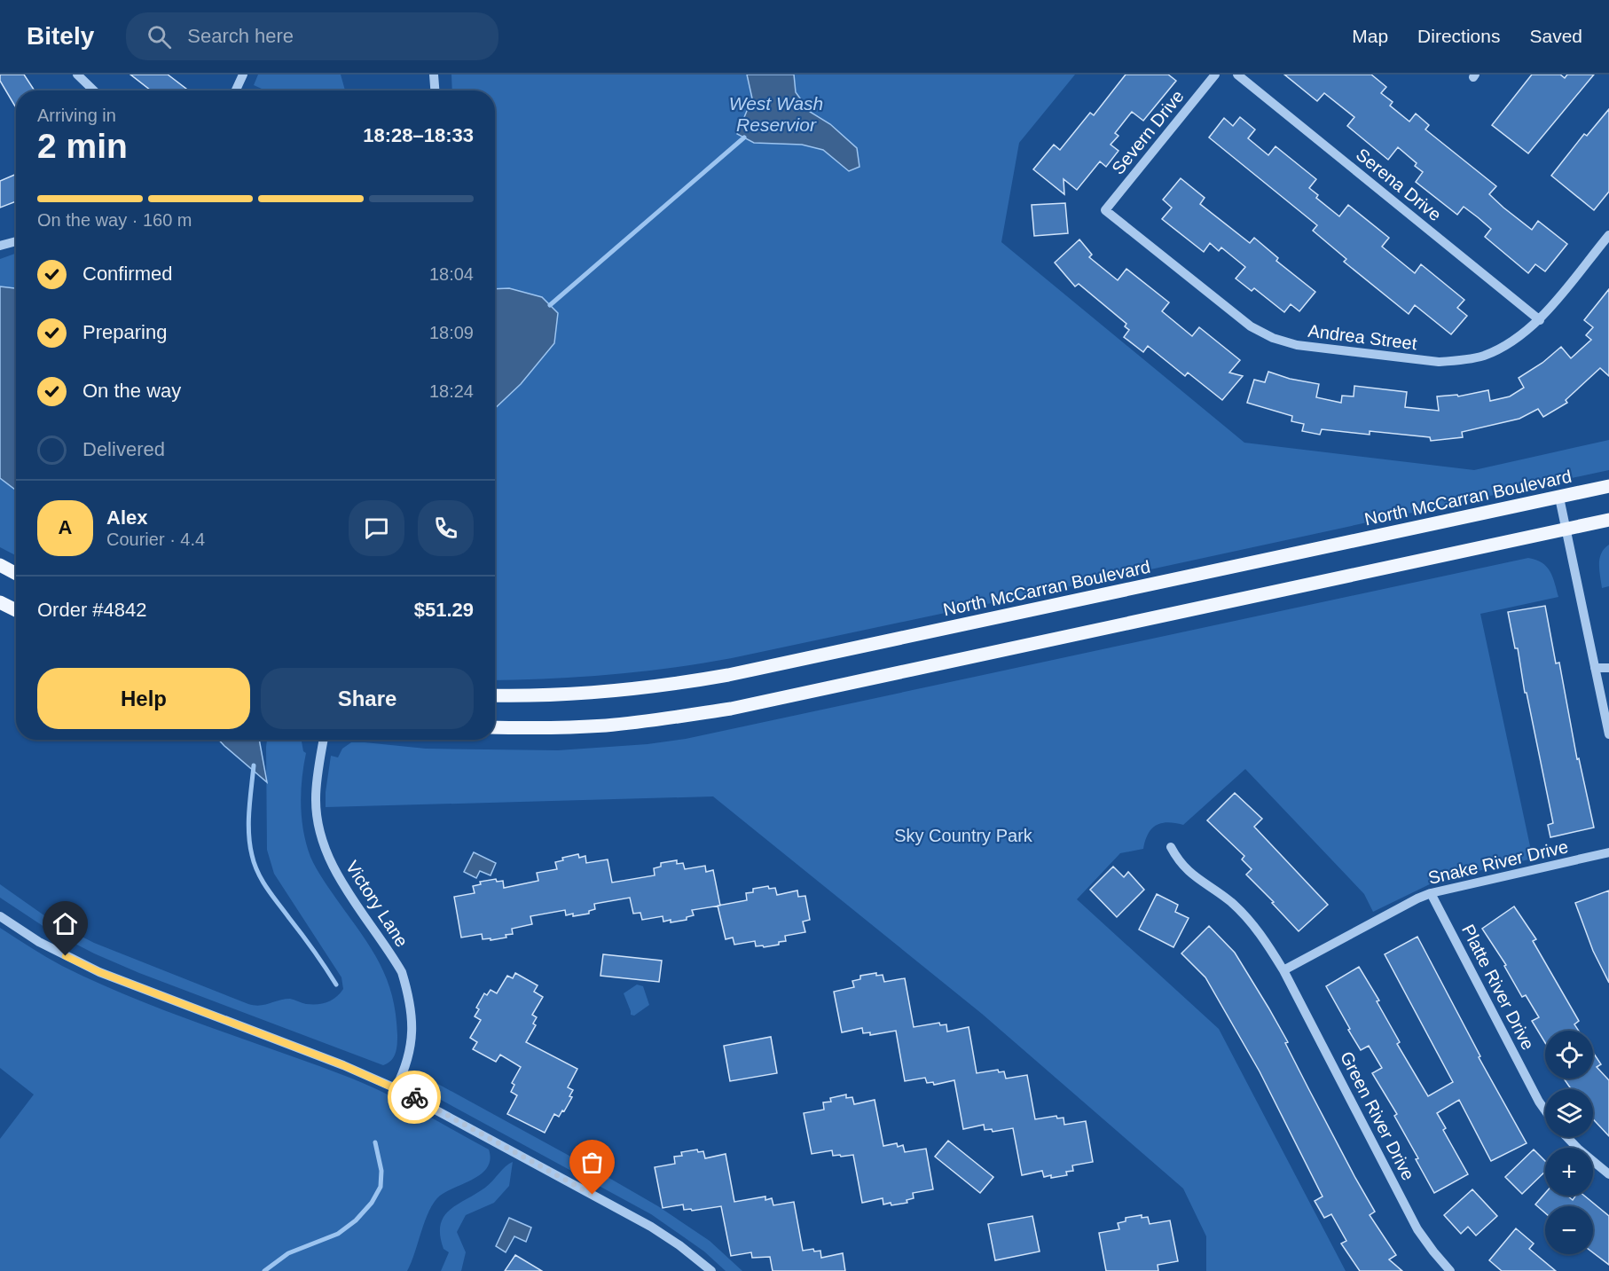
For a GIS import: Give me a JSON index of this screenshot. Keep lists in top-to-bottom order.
{
  "streets": {
    "main road": ["North McCarran Boulevard"],
    "street": [
      "Severn Drive",
      "Serena Drive",
      "Andrea Street",
      "Snake River Drive",
      "Victory Lane",
      "Platte River Drive",
      "Green River Drive"
    ]
  },
  "crossings": [
    ["Severn Drive", "Andrea Street"],
    ["Serena Drive", "Andrea Street"],
    ["Snake River Drive", "Platte River Drive"],
    ["Snake River Drive", "Green River Drive"]
  ],
  "water": ["West Wash Reservior"],
  "parks": ["Sky Country Park"],
  "page": {
    "header": "Bitely",
    "search": "Search here",
    "nav": ["Map", "Directions", "Saved"],
    "heading": ["2 min", "Arriving in", "18:28–18:33"],
    "panel": [
      "Alex",
      "Courier · 4.4",
      "Order #4842",
      "$51.29"
    ],
    "bar": "On the way · 160 m",
    "list": [
      ["Confirmed", "18:04"],
      ["Preparing", "18:09"],
      ["On the way", "18:24"],
      "Delivered"
    ],
    "round": "A",
    "buttons": ["Help", "Share"],
    "map_buttons": ["+", "−"]
  }
}
